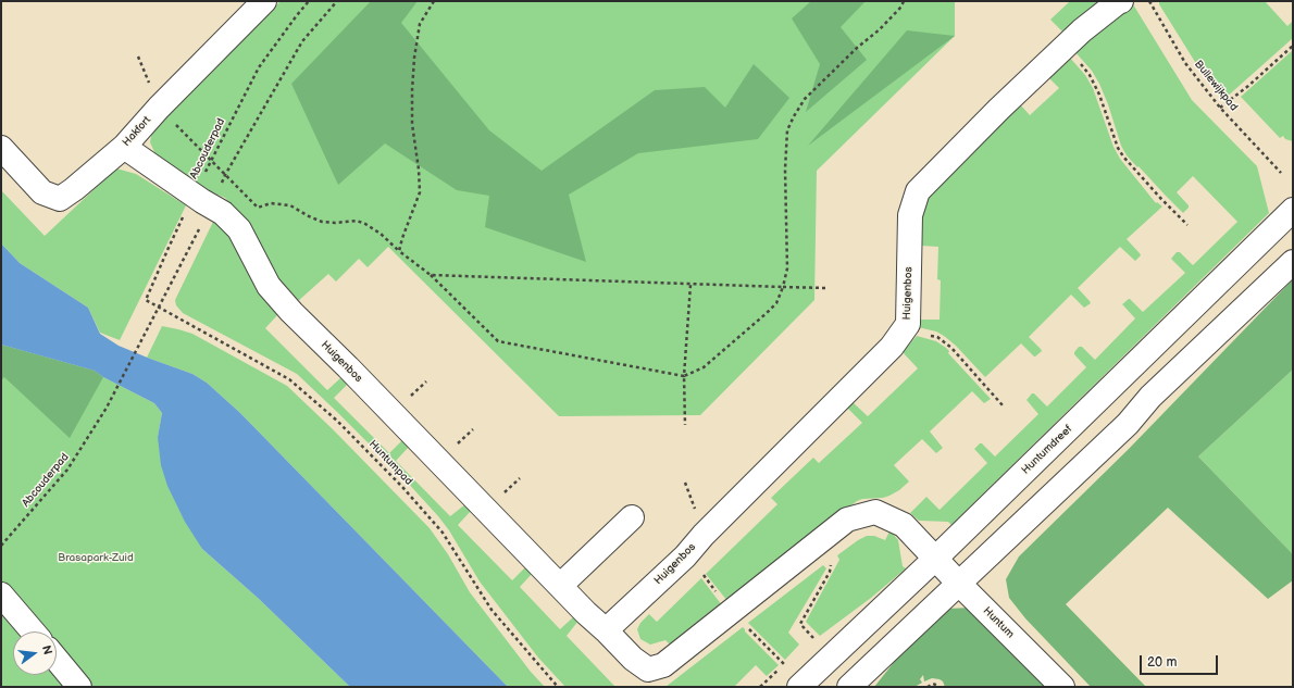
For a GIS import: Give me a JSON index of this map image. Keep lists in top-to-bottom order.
{
  "streets": {
    "street": [
      "Hakfort",
      "Huigenbos",
      "Huntumdreef",
      "Huntum"
    ],
    "path": ["Bullewijkpad", "Abcouderpad", "Huntumpad"]
  },
  "crossings": [
    ["Hakfort", "Huigenbos"],
    ["Abcouderpad", "Huigenbos"],
    ["Abcouderpad", "Huntumpad"],
    ["Huigenbos", "Huntumdreef"],
    ["Huigenbos", "Huntum"],
    ["Huntumdreef", "Huntum"]
  ],
  "parks": ["Brasapark-Zuid"],
  "scale_bar": "20 m",
  "north": "right"
}
